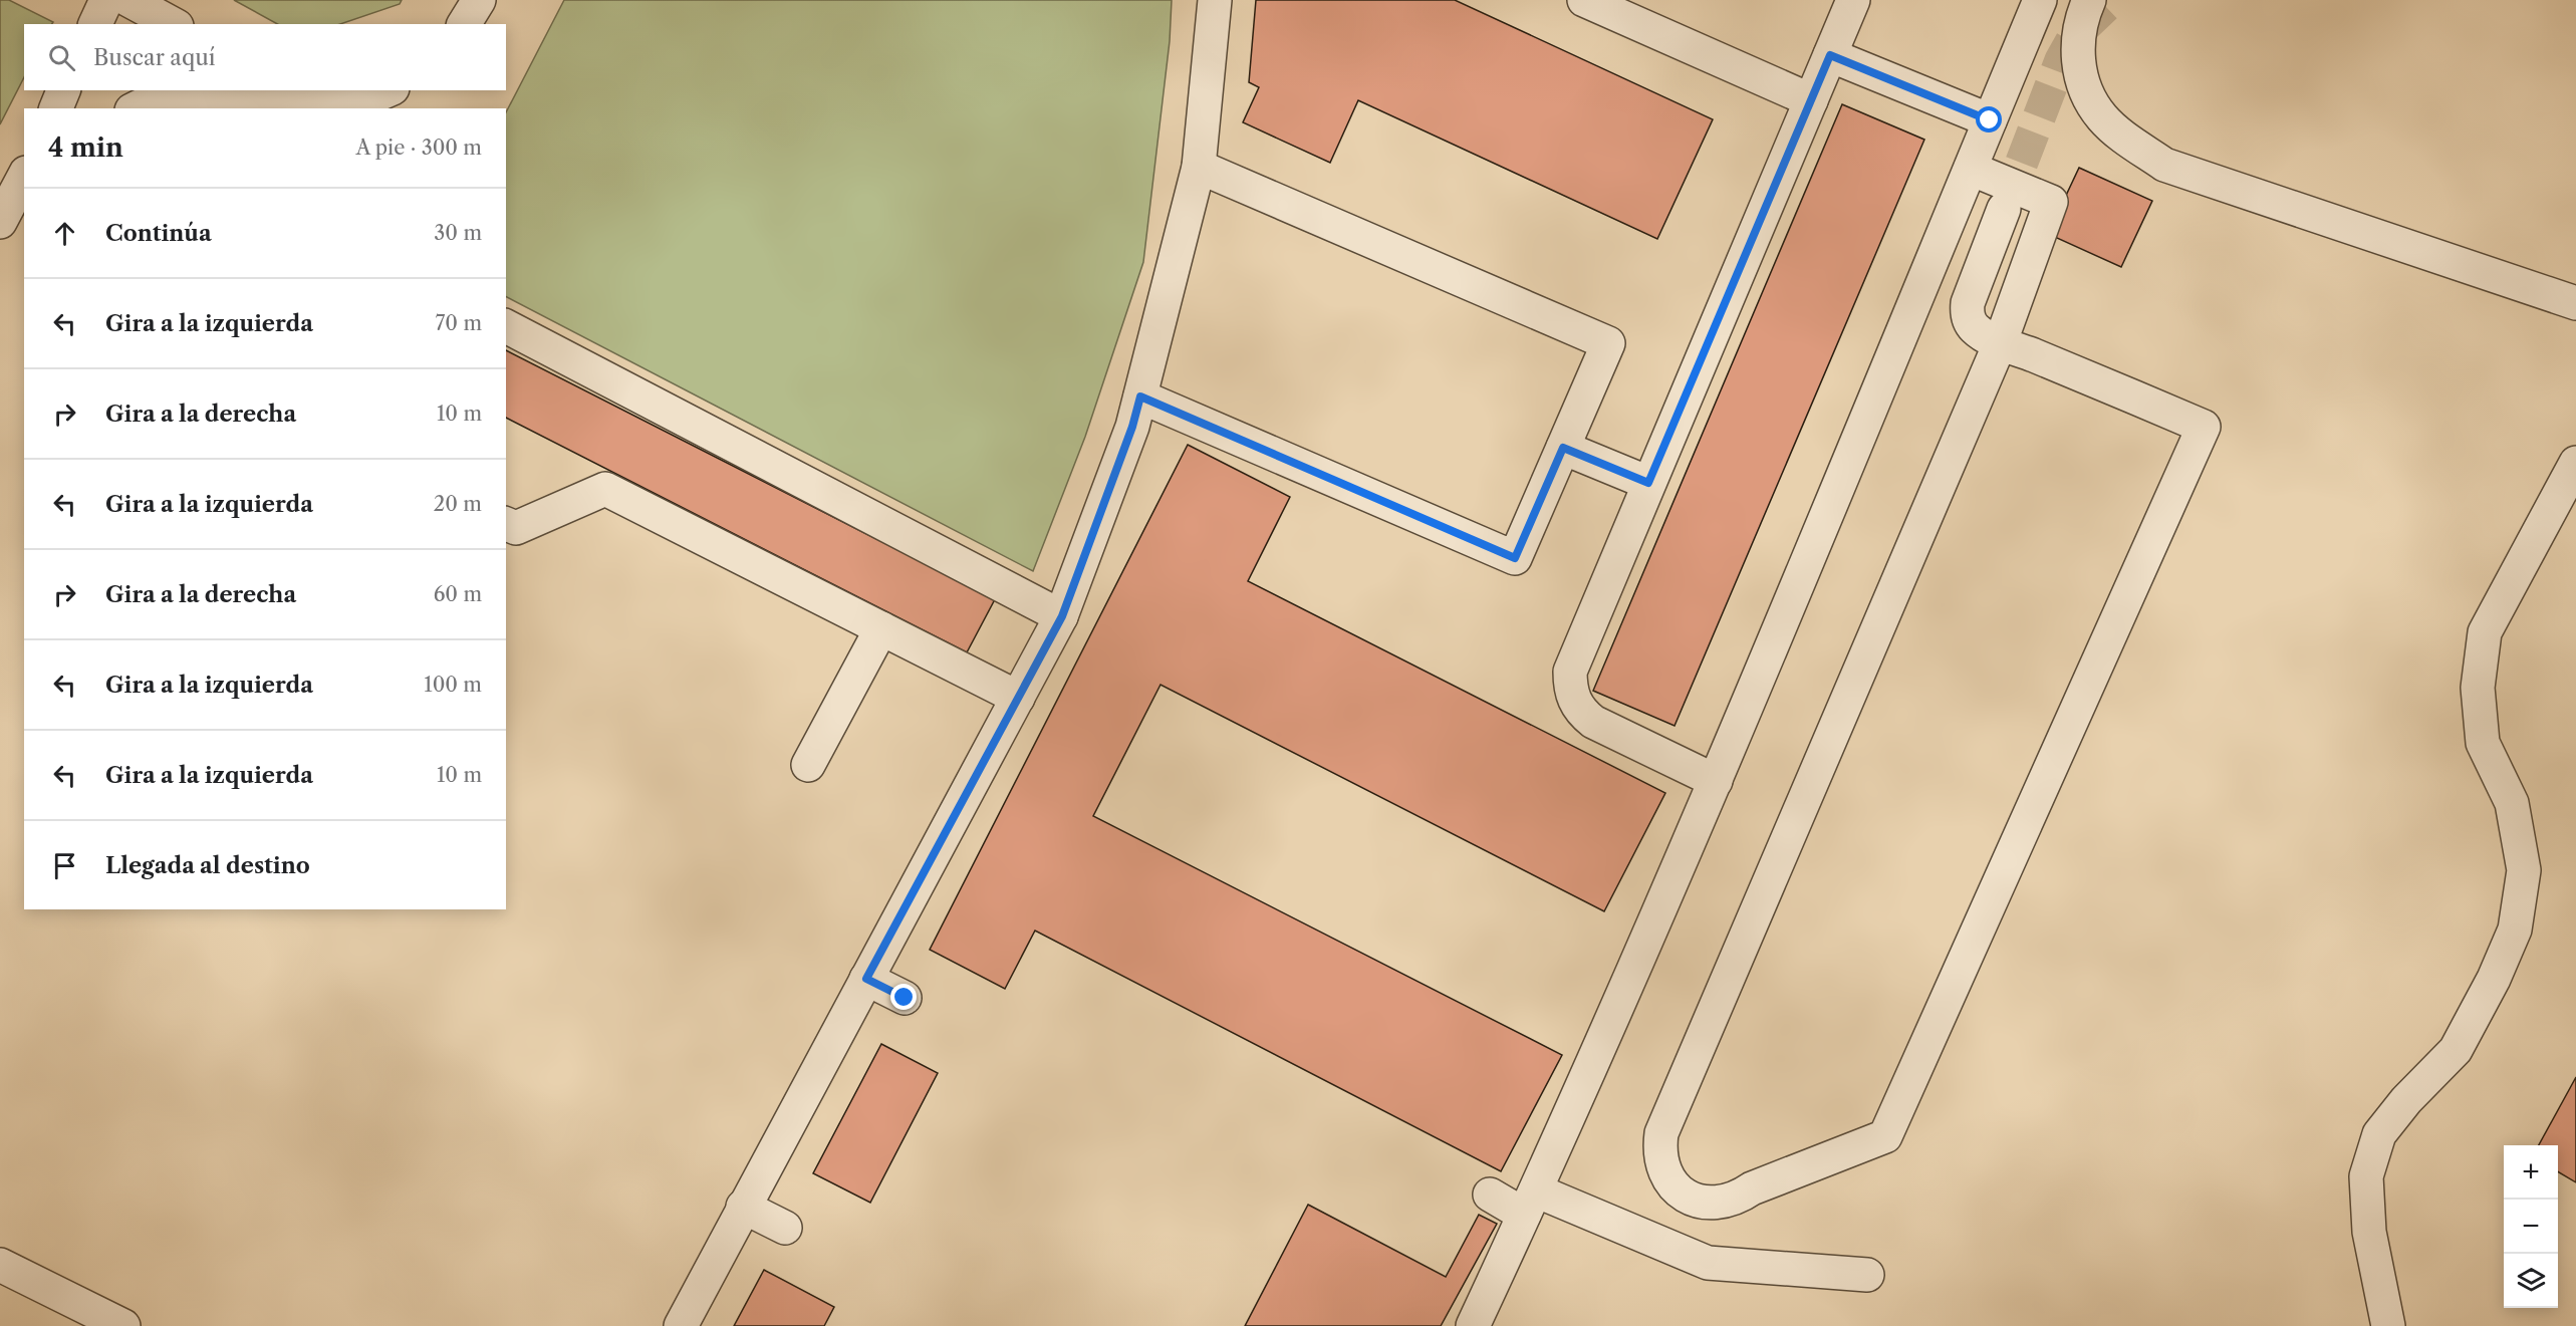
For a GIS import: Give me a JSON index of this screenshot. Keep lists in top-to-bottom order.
{
  "page": {
    "search": "Buscar aquí",
    "heading": ["4 min", "A pie · 300 m"],
    "list": [
      ["Continúa", "30 m"],
      ["Gira a la izquierda", "70 m"],
      ["Gira a la derecha", "10 m"],
      ["Gira a la izquierda", "20 m"],
      ["Gira a la derecha", "60 m"],
      ["Gira a la izquierda", "100 m"],
      ["Gira a la izquierda", "10 m"],
      "Llegada al destino"
    ],
    "map_buttons": ["+", "−"]
  }
}
